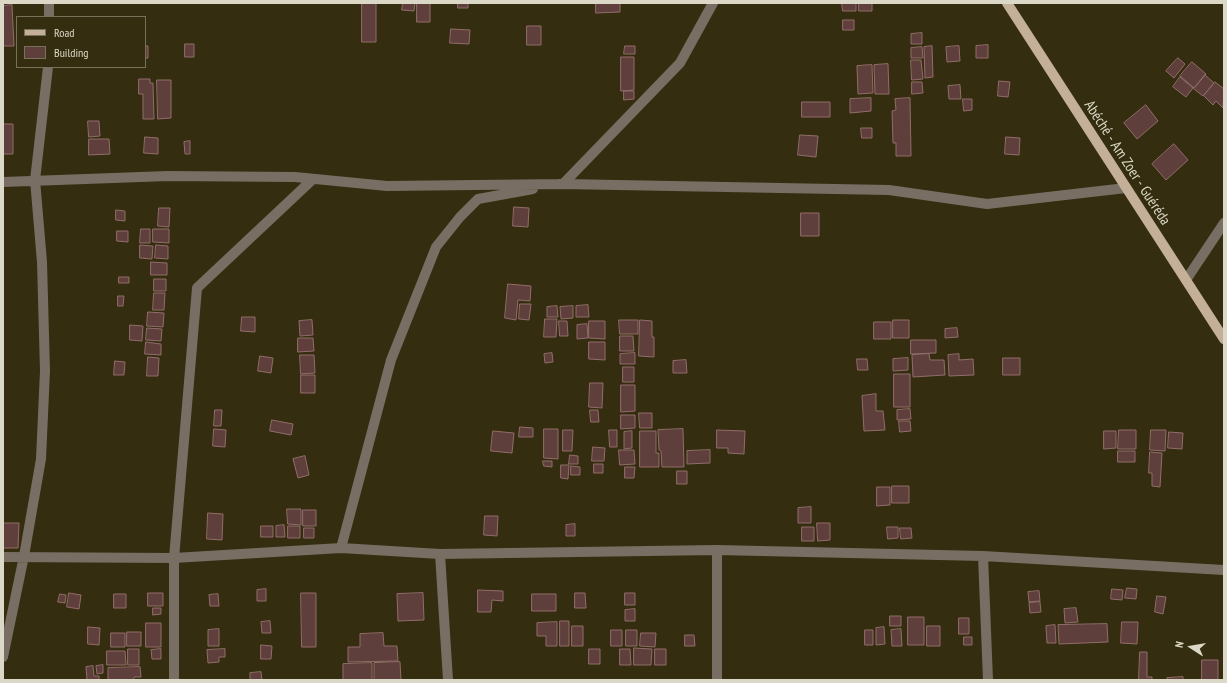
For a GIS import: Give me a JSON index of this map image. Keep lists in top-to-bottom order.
{
  "streets": {
    "main road": ["Abéché - Am Zoer - Guéréda"]
  },
  "legend": ["Road", "Building"],
  "north": "left"
}
